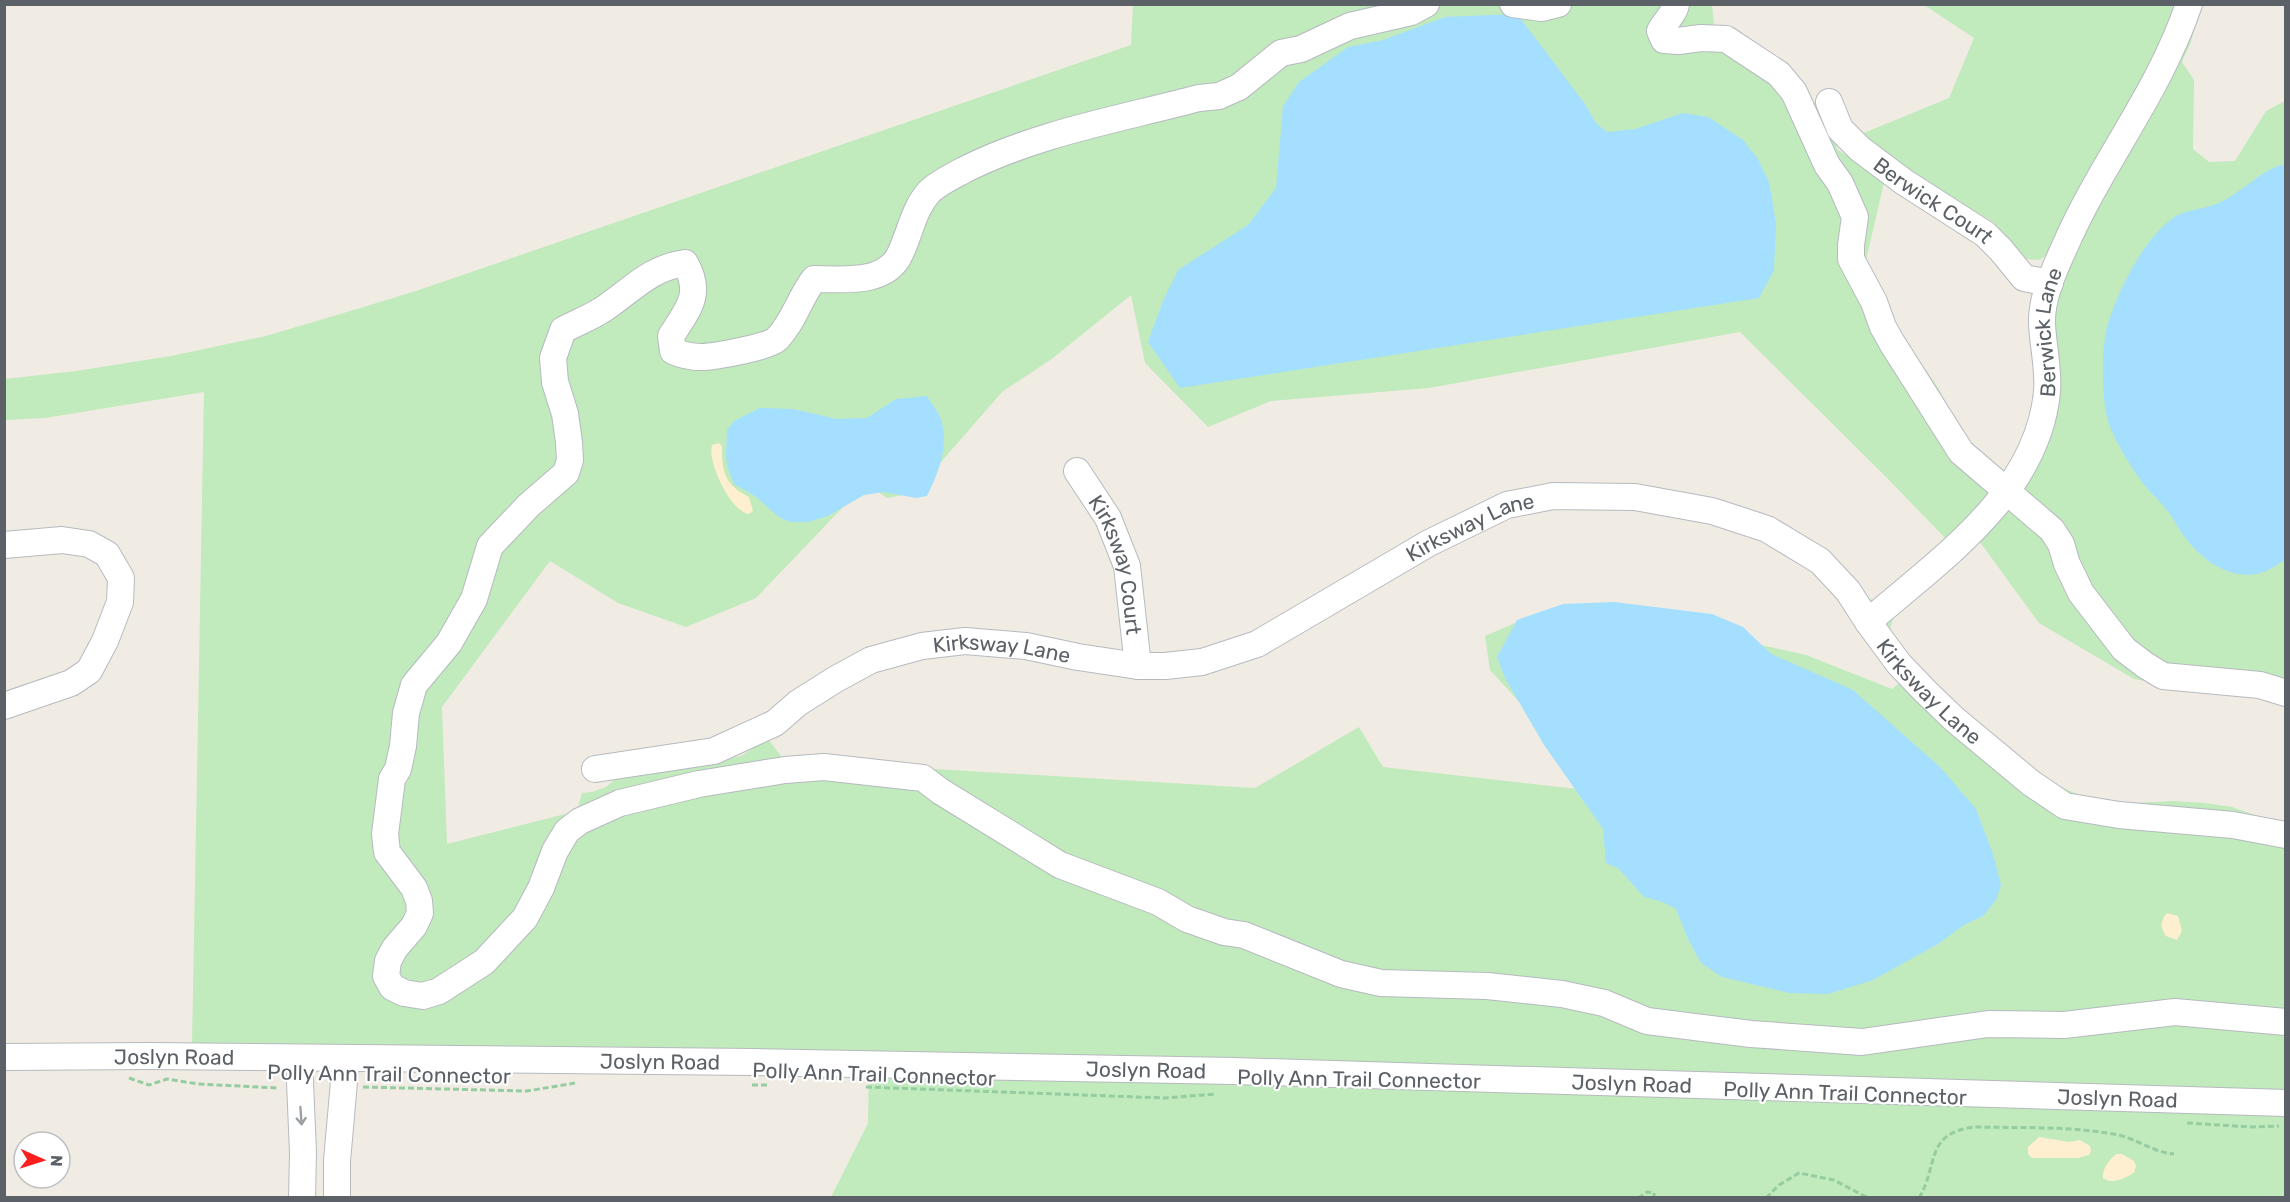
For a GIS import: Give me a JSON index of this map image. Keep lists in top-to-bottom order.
{
  "streets": {
    "street": [
      "Berwick Court",
      "Berwick Lane",
      "Kirksway Lane",
      "Kirksway Court",
      "Joslyn Road"
    ],
    "path": ["Polly Ann Trail Connector"]
  },
  "crossings": [
    ["Berwick Court", "Berwick Lane"],
    ["Berwick Lane", "Kirksway Lane"],
    ["Kirksway Lane", "Kirksway Court"]
  ],
  "north": "right"
}
